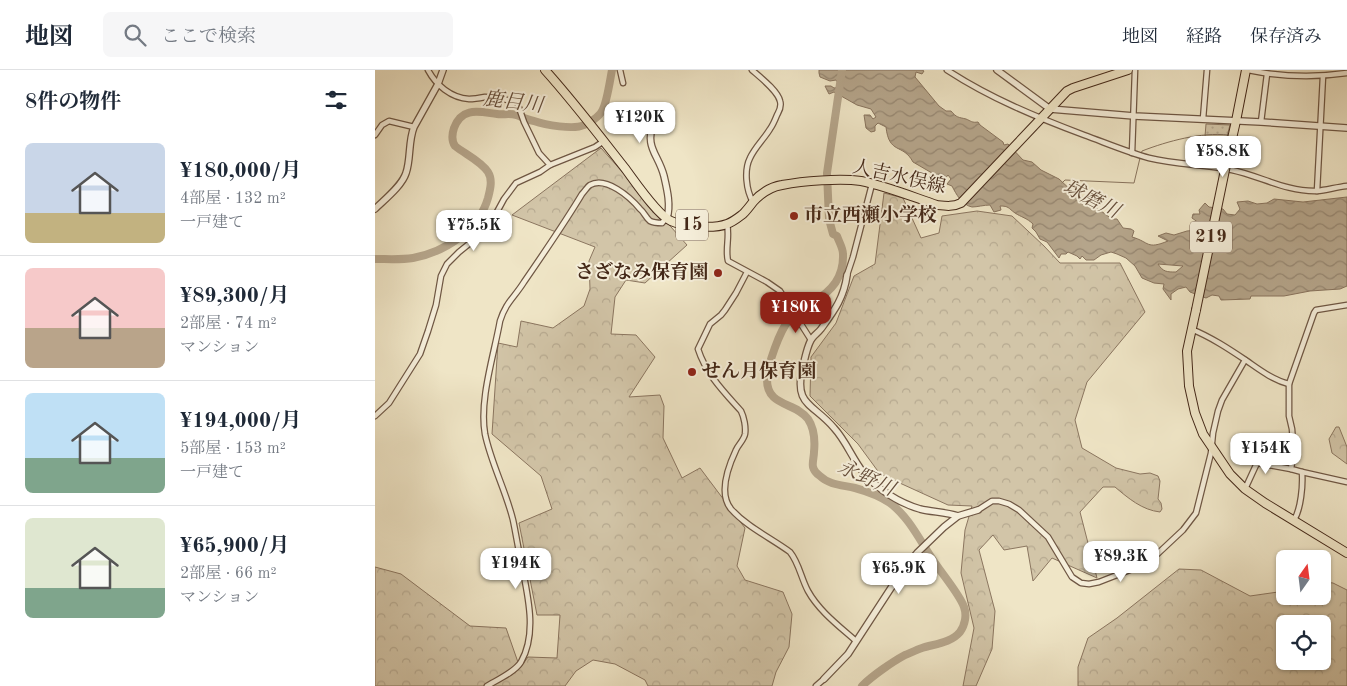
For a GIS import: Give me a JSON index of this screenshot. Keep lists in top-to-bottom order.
{
  "streets": {
    "main road": ["人吉水俣線", "15", "219"]
  },
  "crossings": [
    ["人吉水俣線", "15"]
  ],
  "water": ["鹿目川", "球磨川", "永野川"],
  "places": ["市立西瀬小学校", "さざなみ保育園", "せん月保育園"],
  "north": "top",
  "page": {
    "header": "地図",
    "search": "ここで検索",
    "nav": ["地図", "経路", "保存済み"],
    "heading": "8件の物件",
    "price": [
      "¥120K",
      "¥58.8K",
      "¥75.5K",
      "¥180K",
      "¥154K",
      "¥89.3K",
      "¥194K",
      "¥65.9K"
    ],
    "list": [
      {
        "name": "¥180,000/月",
        "note": "4部屋 · 132 m² · 一戸建て"
      },
      {
        "name": "¥89,300/月",
        "note": "2部屋 · 74 m² · マンション"
      },
      {
        "name": "¥194,000/月",
        "note": "5部屋 · 153 m² · 一戸建て"
      },
      {
        "name": "¥65,900/月",
        "note": "2部屋 · 66 m² · マンション"
      }
    ]
  }
}
